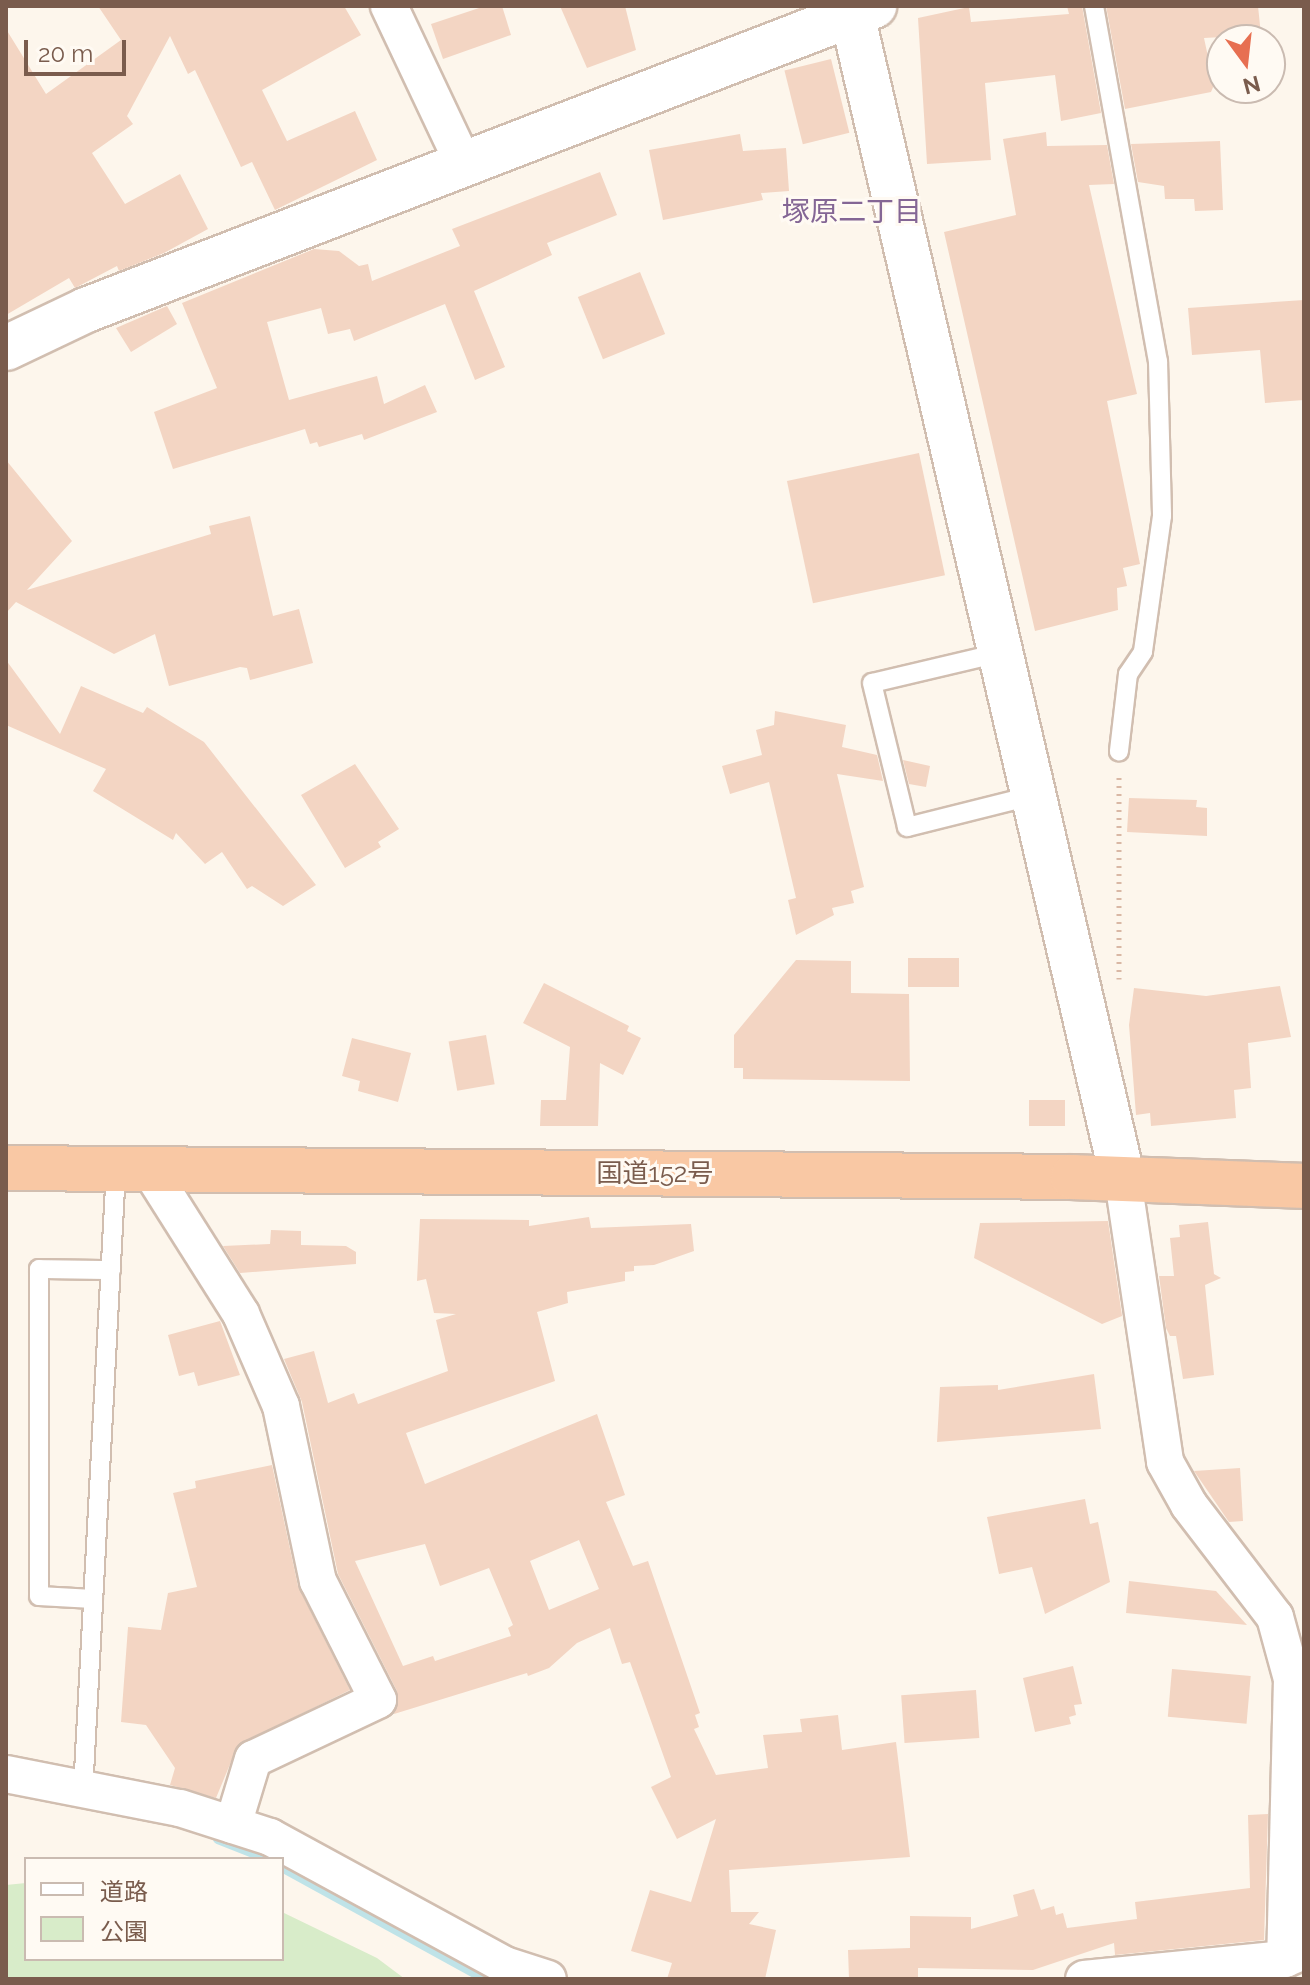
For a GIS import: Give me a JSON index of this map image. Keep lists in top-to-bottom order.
{
  "streets": {
    "highway": ["国道152号"]
  },
  "districts": ["塚原二丁目"],
  "legend": ["道路", "公園"],
  "scale_bar": "20 m",
  "north": "bottom"
}
